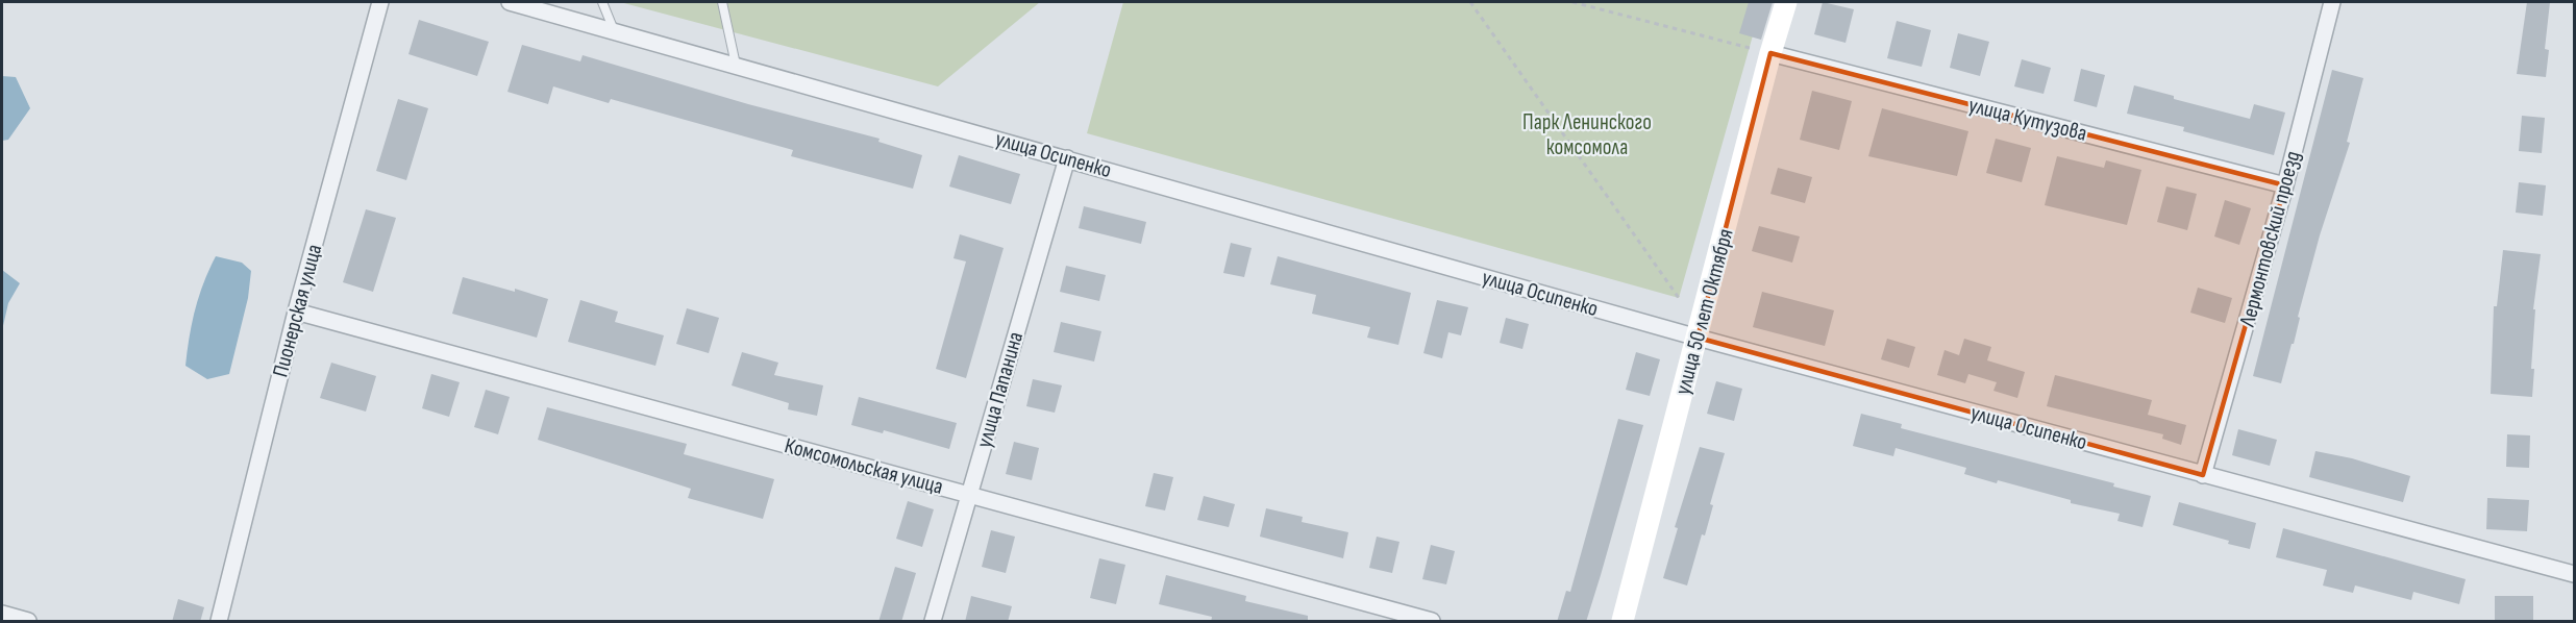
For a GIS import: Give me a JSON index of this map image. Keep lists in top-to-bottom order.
{
  "streets": {
    "street": [
      "улица Кутузова",
      "улица Осипенко",
      "Лермонтовский проезд",
      "Пионерская улица",
      "улица 50 лет Октября",
      "улица Папанина",
      "Комсомольская улица"
    ]
  },
  "crossings": [
    ["улица Кутузова", "Лермонтовский проезд"],
    ["улица Кутузова", "улица 50 лет Октября"],
    ["улица Осипенко", "Лермонтовский проезд"],
    ["улица Осипенко", "улица 50 лет Октября"],
    ["улица Осипенко", "улица Папанина"],
    ["Пионерская улица", "Комсомольская улица"],
    ["улица Папанина", "Комсомольская улица"]
  ],
  "parks": ["Парк Ленинского комсомола"]
}
